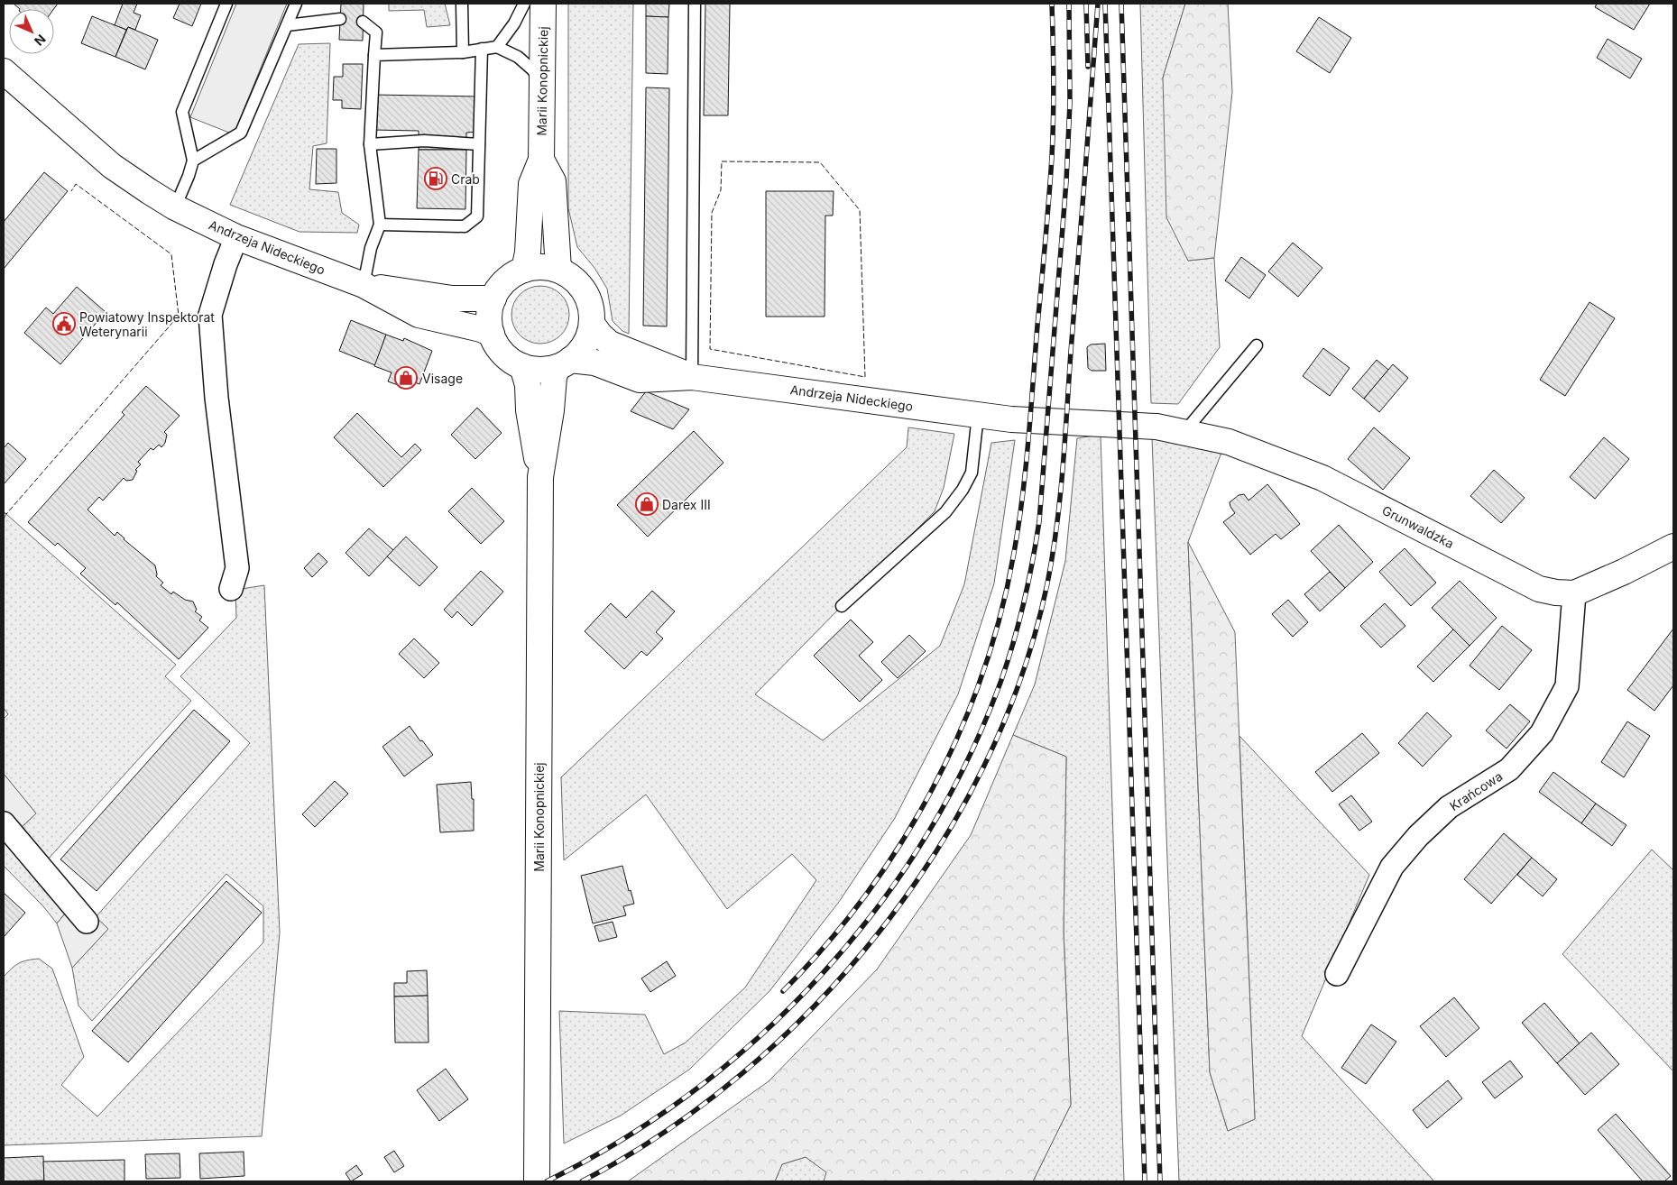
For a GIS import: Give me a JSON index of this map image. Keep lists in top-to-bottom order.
{
  "streets": {
    "street": [
      "Marii Konopnickiej",
      "Andrzeja Nideckiego",
      "Grunwaldzka",
      "Krańcowa"
    ]
  },
  "crossings": [
    ["Marii Konopnickiej", "Andrzeja Nideckiego"],
    ["Andrzeja Nideckiego", "Grunwaldzka"],
    ["Grunwaldzka", "Krańcowa"]
  ],
  "places": {
    "fuel station": ["Crab"],
    "public building": ["Powiatowy Inspektorat Weterynarii"],
    "shop": ["Visage", "Darex III"]
  },
  "north": "bottom right"
}
